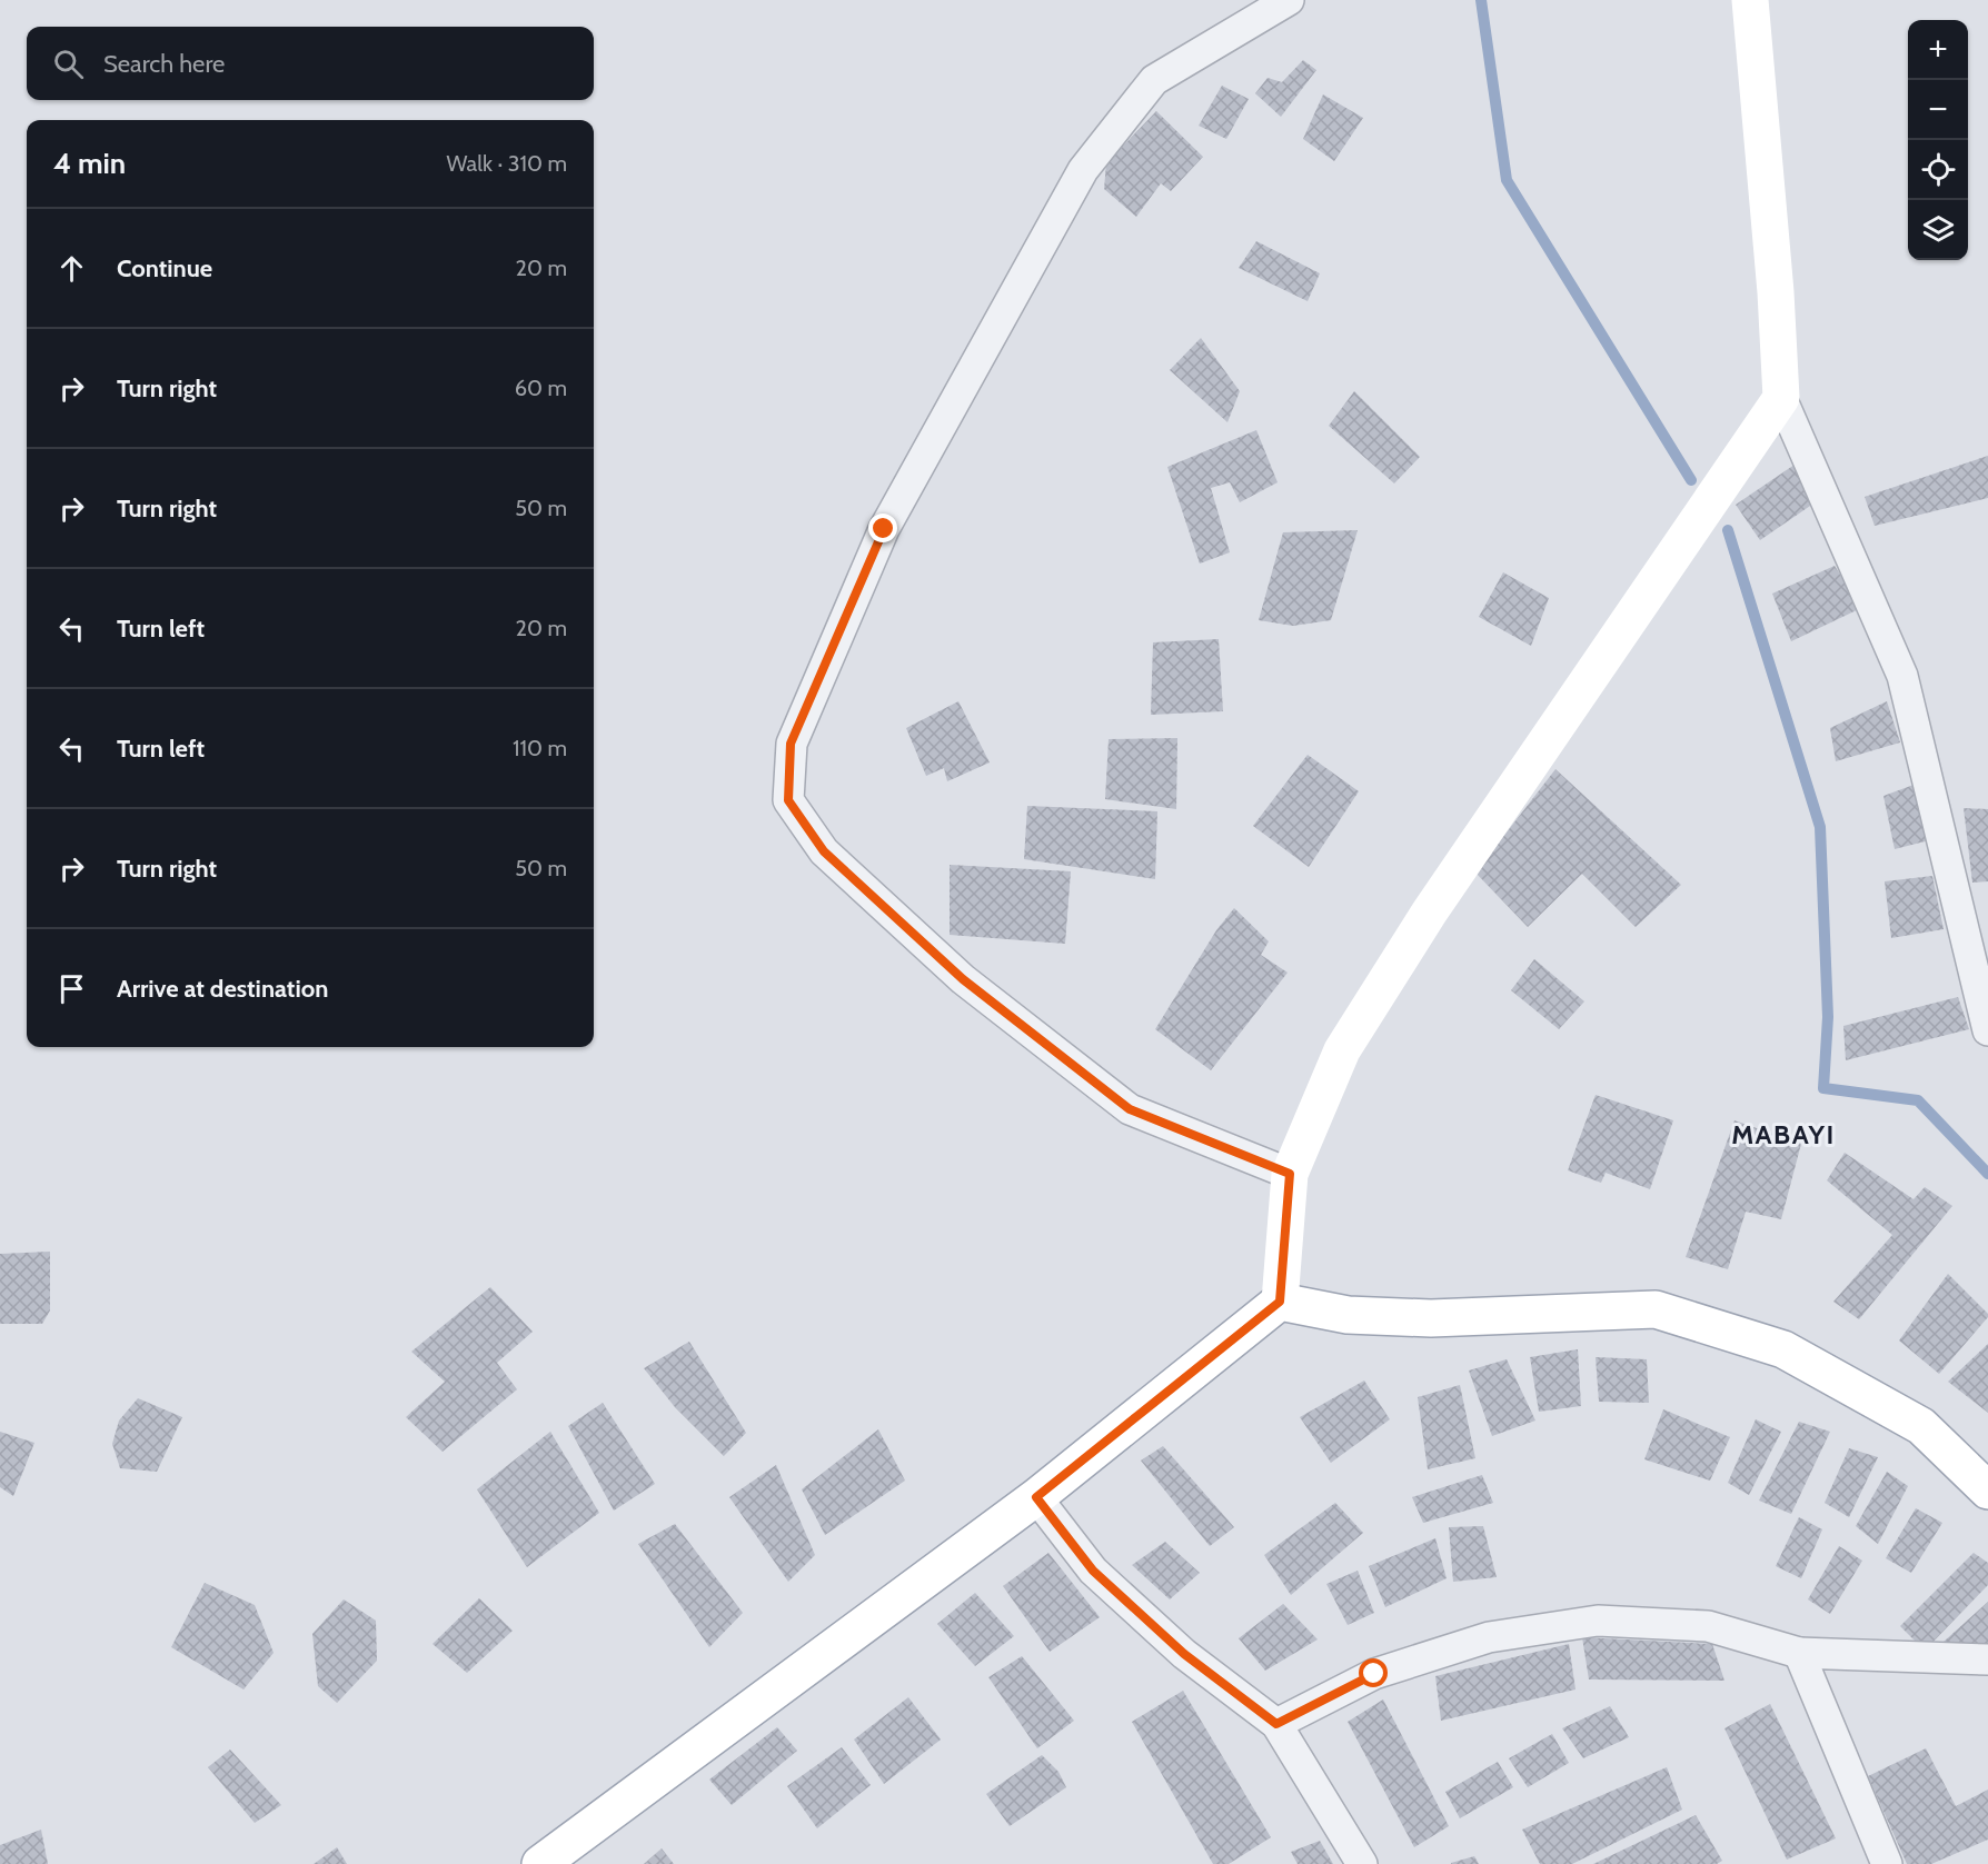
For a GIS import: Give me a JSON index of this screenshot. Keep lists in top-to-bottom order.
{
  "districts": ["MABAYI"],
  "page": {
    "map_buttons": ["+", "−"],
    "search": "Search here",
    "heading": ["4 min", "Walk · 310 m"],
    "list": [
      ["Continue", "20 m"],
      ["Turn right", "60 m"],
      ["Turn right", "50 m"],
      ["Turn left", "20 m"],
      ["Turn left", "110 m"],
      ["Turn right", "50 m"],
      "Arrive at destination"
    ]
  }
}
